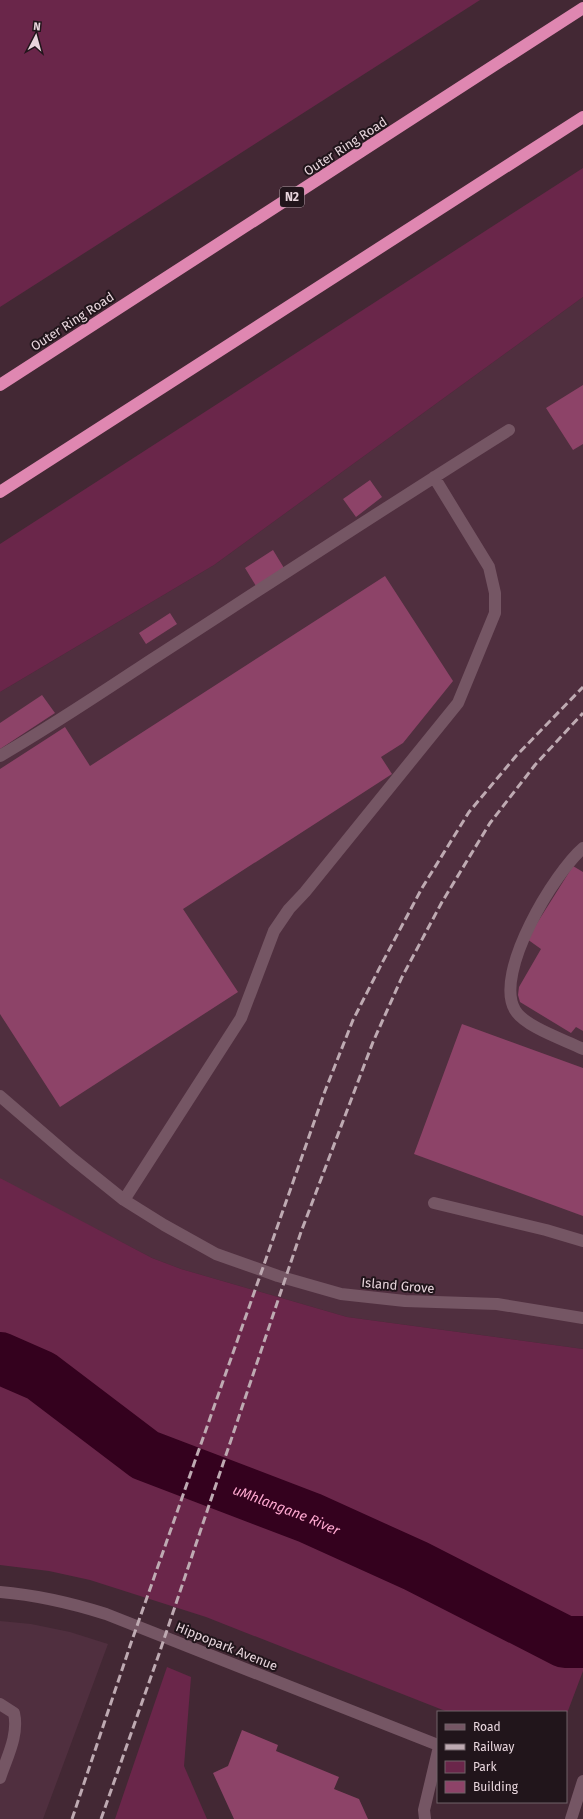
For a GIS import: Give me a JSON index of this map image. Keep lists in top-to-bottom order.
{
  "streets": {
    "highway": ["Outer Ring Road", "N2"],
    "street": ["Island Grove", "Hippopark Avenue"]
  },
  "water": ["uMhlangane River"],
  "legend": [
    "Road",
    "Railway",
    "Park",
    "Building"
  ],
  "north": "top"
}
